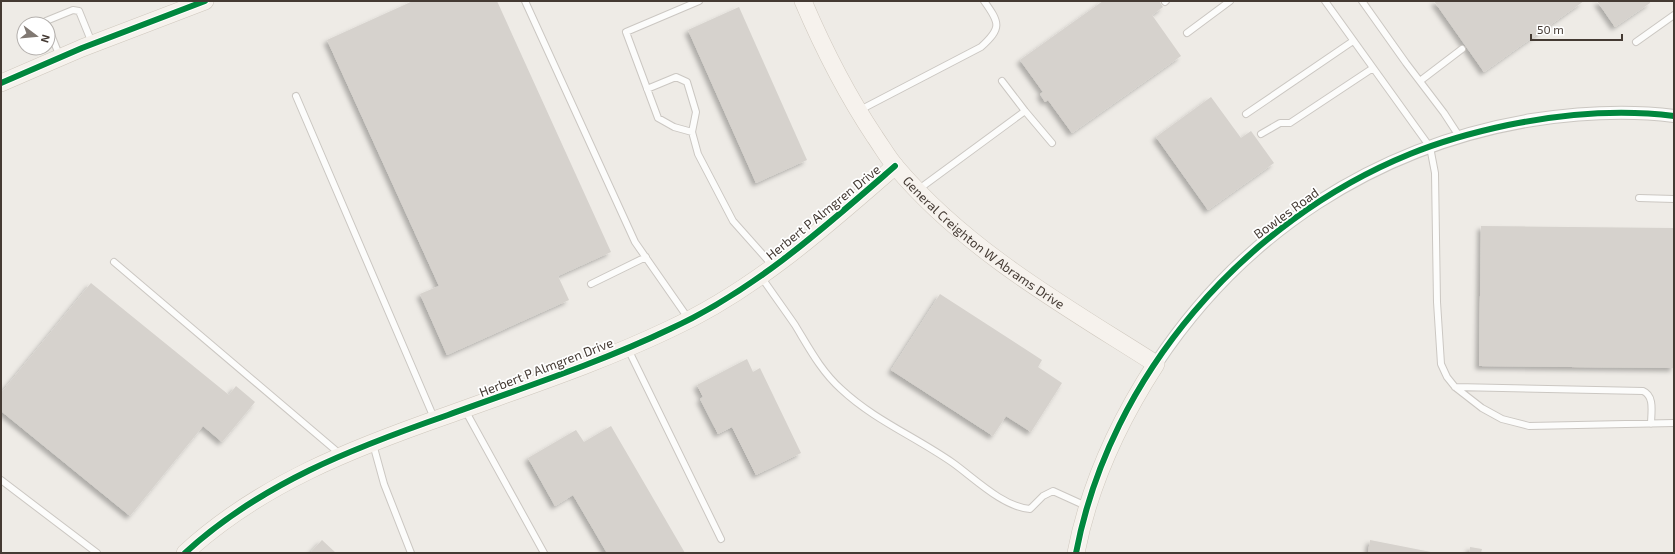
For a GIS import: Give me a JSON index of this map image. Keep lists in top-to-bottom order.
{
  "streets": {
    "street": ["Herbert P Almgren Drive", "Bowles Road", "General Creighton W Abrams Drive"]
  },
  "crossings": [
    ["Herbert P Almgren Drive", "General Creighton W Abrams Drive"],
    ["Bowles Road", "General Creighton W Abrams Drive"]
  ],
  "scale_bar": "50 m",
  "north": "right"
}
